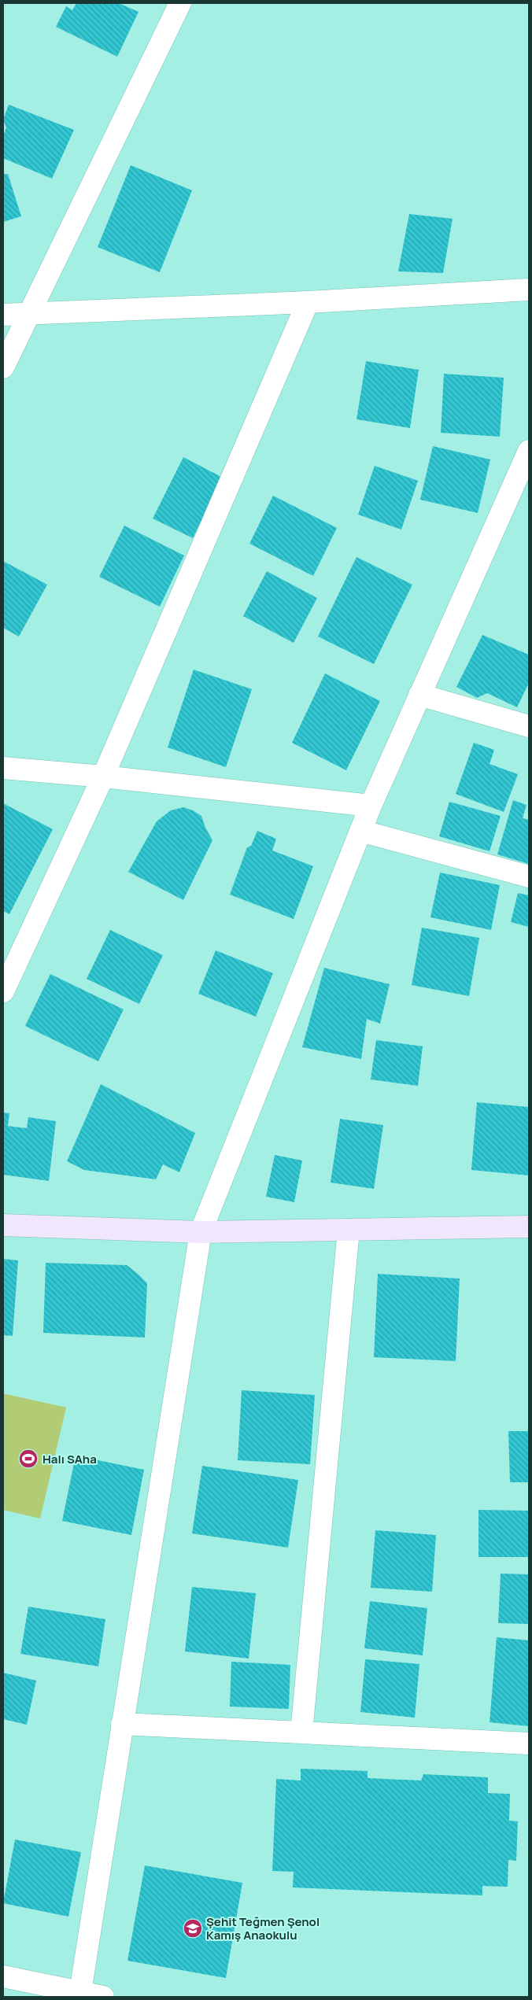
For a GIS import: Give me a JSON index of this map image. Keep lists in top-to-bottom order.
{
  "places": {
    "sports": ["Halı SAha"],
    "school or university": ["Şehit Teğmen Şenol Kamış Anaokulu"]
  }
}
